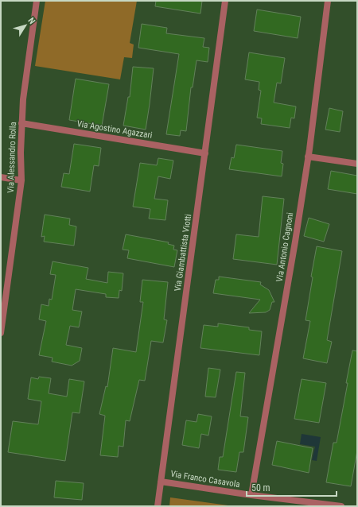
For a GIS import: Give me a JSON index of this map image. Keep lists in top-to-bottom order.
{
  "streets": {
    "street": [
      "Via Agostino Agazzari",
      "Via Alessandro Rolla",
      "Via Antonio Cagnoni",
      "Via Giambattista Viotti",
      "Via Franco Casavola"
    ]
  },
  "crossings": [
    ["Via Agostino Agazzari", "Via Alessandro Rolla"],
    ["Via Agostino Agazzari", "Via Giambattista Viotti"],
    ["Via Antonio Cagnoni", "Via Franco Casavola"],
    ["Via Giambattista Viotti", "Via Franco Casavola"]
  ],
  "scale_bar": "50 m",
  "north": "top right"
}
